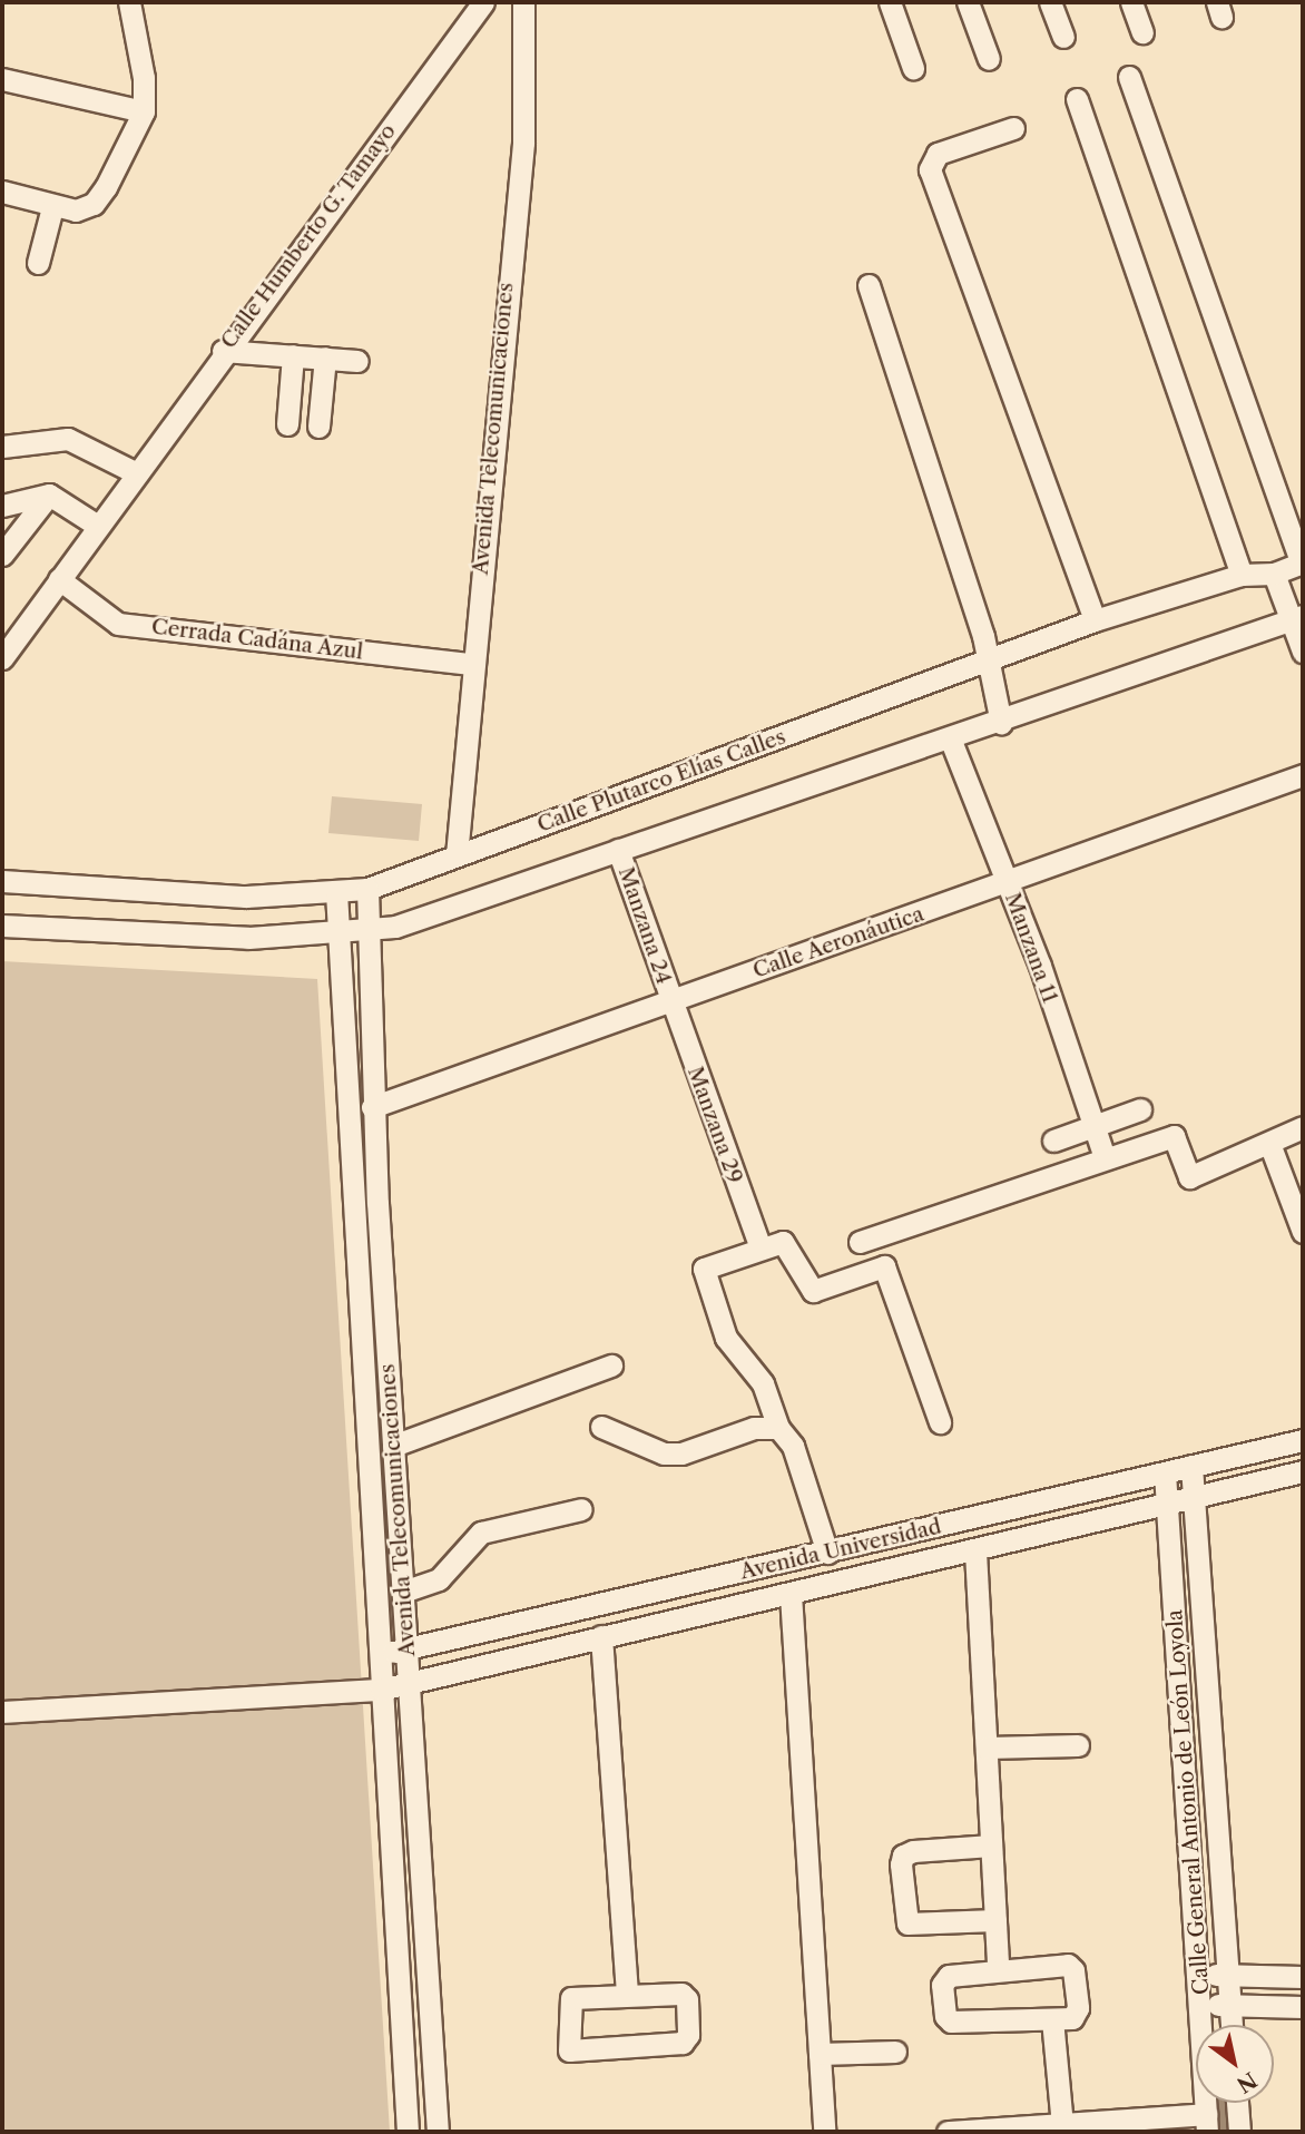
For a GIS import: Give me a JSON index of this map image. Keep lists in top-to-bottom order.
{
  "streets": {
    "street": [
      "Calle Humberto G. Tamayo",
      "Avenida Telecomunicaciones",
      "Cerrada Cadána Azul",
      "Calle Plutarco Elías Calles",
      "Manzana 24",
      "Calle Aeronáutica",
      "Manzana 11",
      "Manzana 29",
      "Avenida Universidad",
      "Calle General Antonio de León Loyola"
    ]
  },
  "crossings": [
    ["Calle Humberto G. Tamayo", "Cerrada Cadána Azul"],
    ["Avenida Telecomunicaciones", "Cerrada Cadána Azul"],
    ["Avenida Telecomunicaciones", "Calle Plutarco Elías Calles"],
    ["Avenida Telecomunicaciones", "Calle Aeronáutica"],
    ["Avenida Telecomunicaciones", "Avenida Universidad"],
    ["Manzana 24", "Calle Aeronáutica"],
    ["Manzana 24", "Manzana 29"],
    ["Calle Aeronáutica", "Manzana 11"],
    ["Calle Aeronáutica", "Manzana 29"],
    ["Avenida Universidad", "Calle General Antonio de León Loyola"]
  ],
  "north": "bottom right"
}
